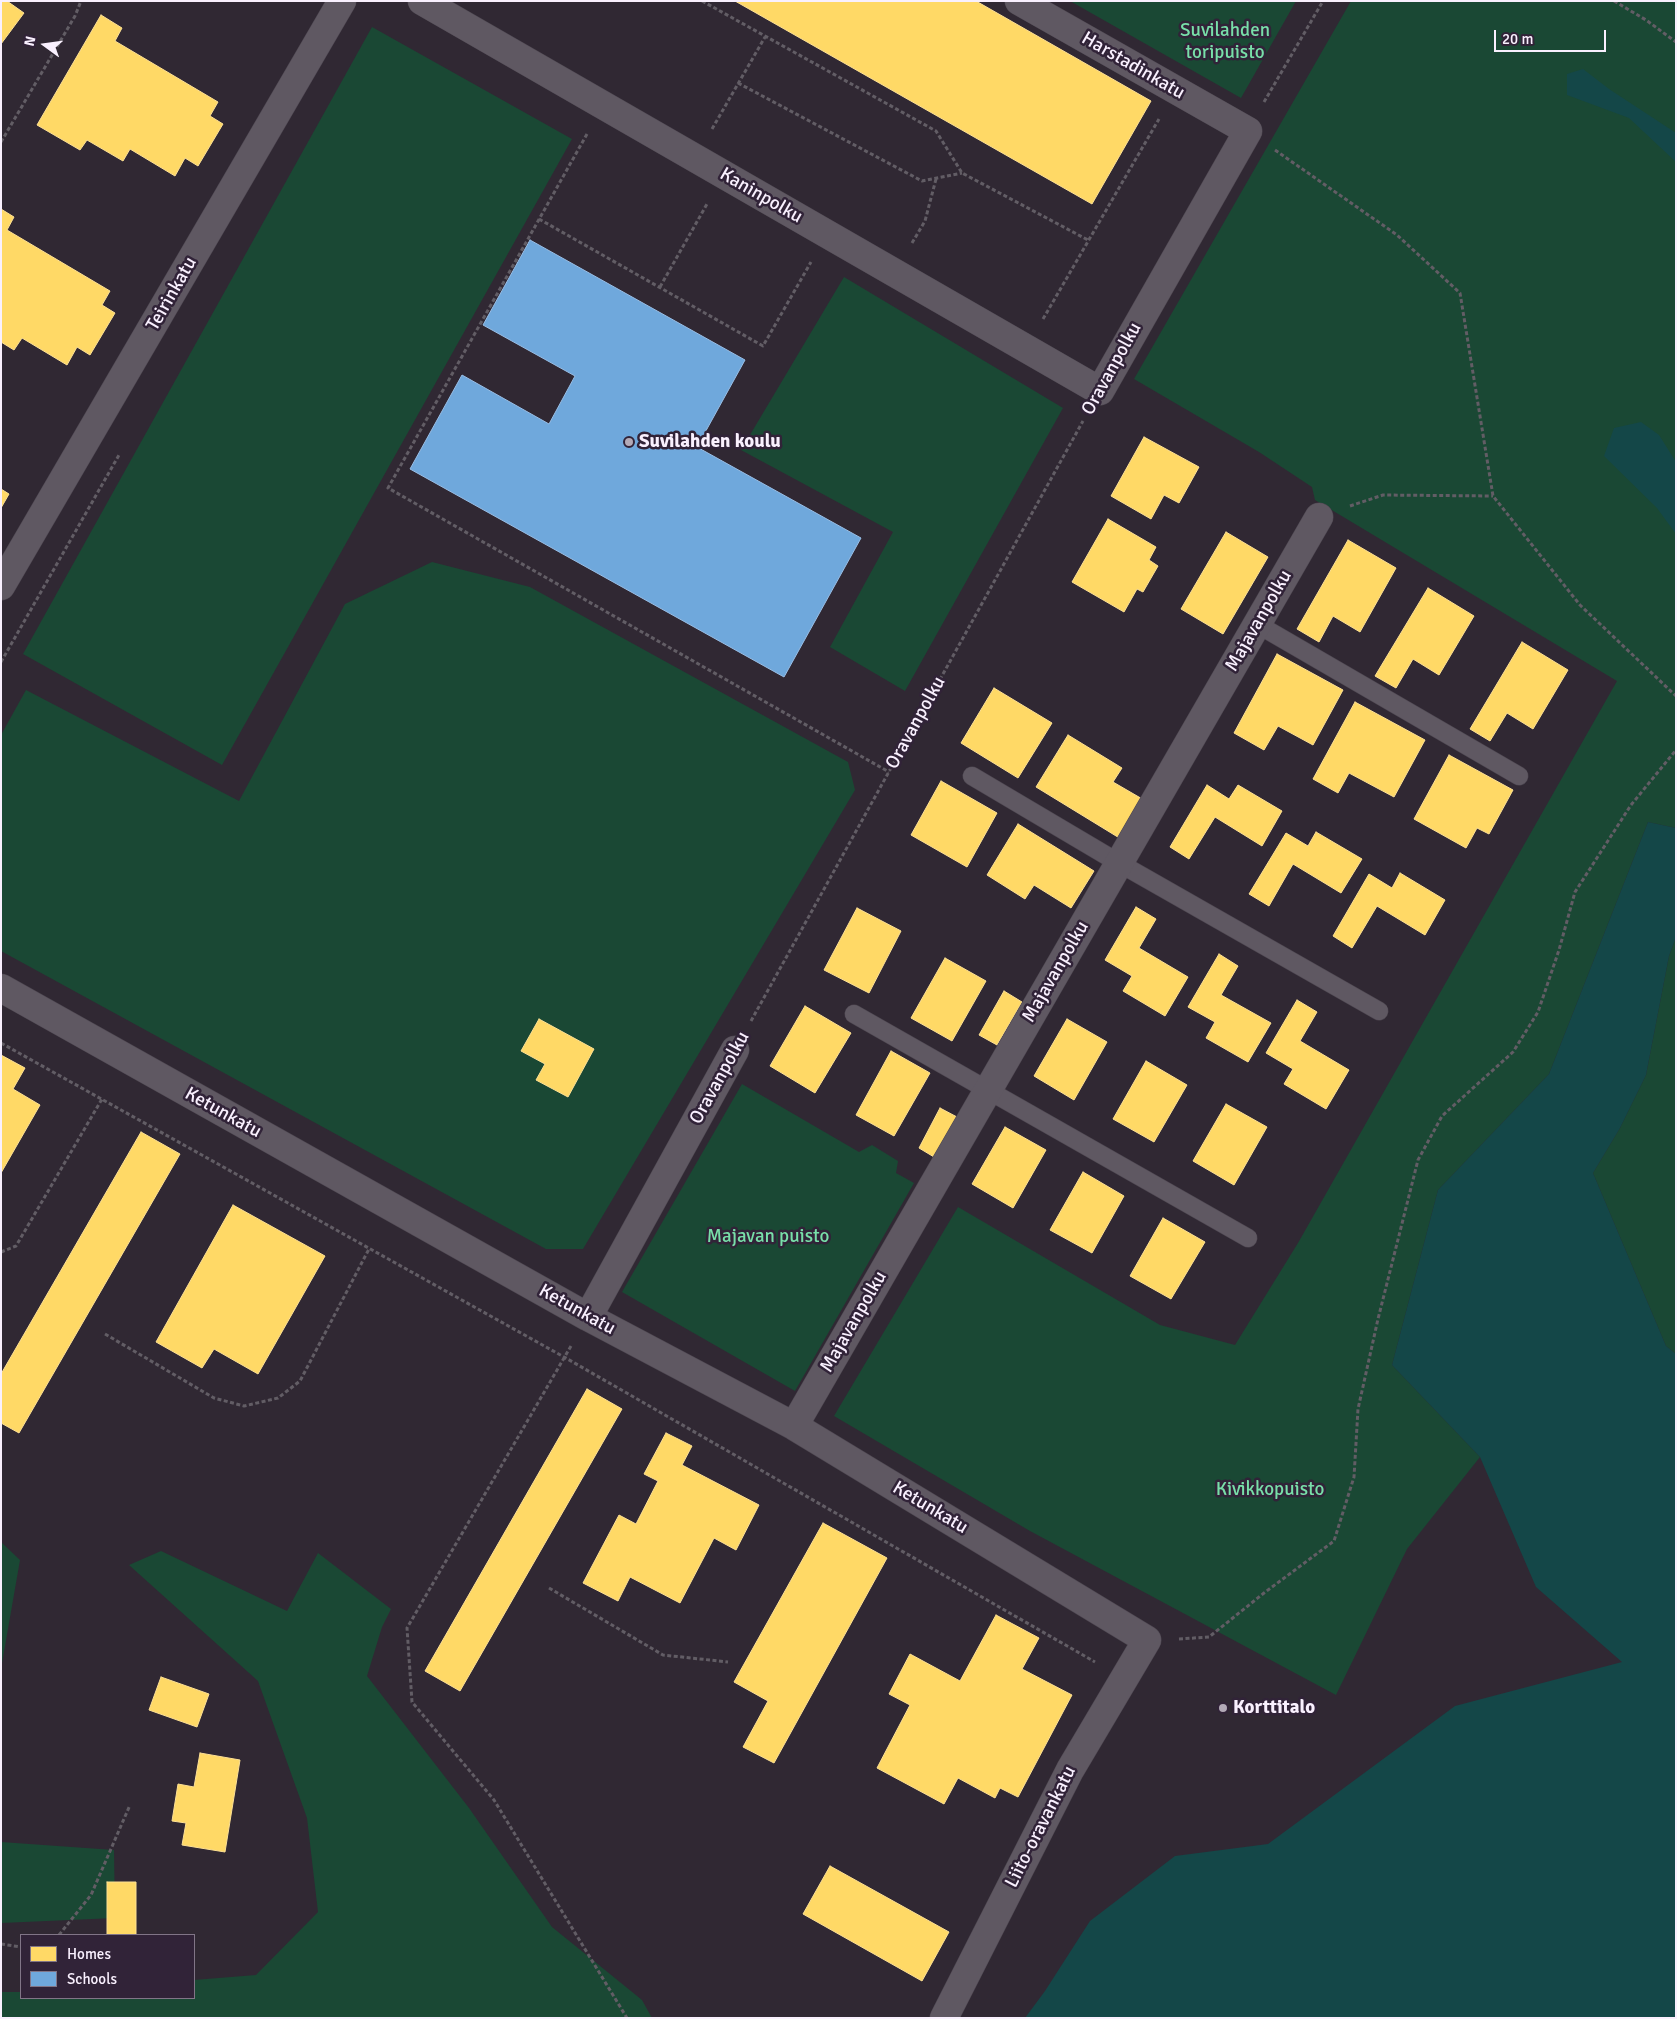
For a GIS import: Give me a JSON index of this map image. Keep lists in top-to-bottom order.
{
  "streets": {
    "street": [
      "Harstadinkatu",
      "Kaninpolku",
      "Teirinkatu",
      "Oravanpolku",
      "Majavanpolku",
      "Ketunkatu",
      "Liito-oravankatu"
    ]
  },
  "crossings": [
    ["Harstadinkatu", "Oravanpolku"],
    ["Kaninpolku", "Oravanpolku"],
    ["Oravanpolku", "Ketunkatu"],
    ["Majavanpolku", "Ketunkatu"],
    ["Ketunkatu", "Liito-oravankatu"]
  ],
  "parks": ["Suvilahden toripuisto", "Majavan puisto", "Kivikkopuisto"],
  "places": ["Suvilahden koulu", "Korttitalo"],
  "legend": ["Homes", "Schools"],
  "scale_bar": "20 m",
  "north": "left"
}
